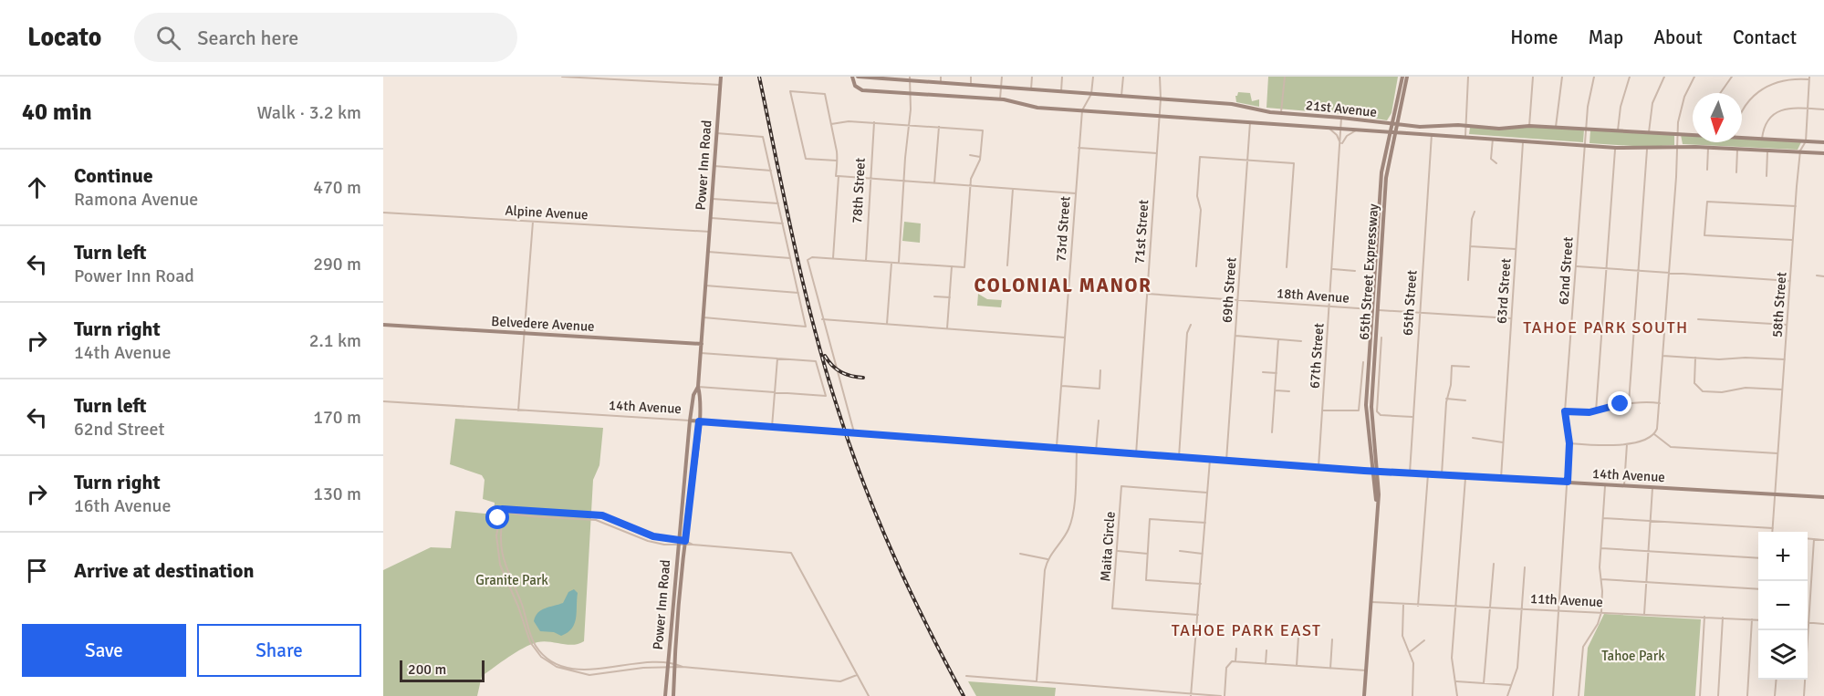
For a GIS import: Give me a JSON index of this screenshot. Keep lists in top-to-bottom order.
{
  "streets": {
    "street": [
      "21st Avenue",
      "Power Inn Road",
      "78th Street",
      "Alpine Avenue",
      "73rd Street",
      "71st Street",
      "62nd Street",
      "65th Street Expressway",
      "69th Street",
      "63rd Street",
      "18th Avenue",
      "65th Street",
      "58th Street",
      "Belvedere Avenue",
      "67th Street",
      "14th Avenue",
      "Maita Circle",
      "11th Avenue"
    ]
  },
  "crossings": [
    ["21st Avenue", "73rd Street"],
    ["21st Avenue", "71st Street"],
    ["21st Avenue", "62nd Street"],
    ["21st Avenue", "65th Street Expressway"],
    ["21st Avenue", "69th Street"],
    ["21st Avenue", "63rd Street"],
    ["21st Avenue", "65th Street"],
    ["21st Avenue", "58th Street"],
    ["21st Avenue", "67th Street"],
    ["Power Inn Road", "Alpine Avenue"],
    ["Power Inn Road", "Belvedere Avenue"],
    ["Power Inn Road", "14th Avenue"],
    ["73rd Street", "14th Avenue"],
    ["71st Street", "18th Avenue"],
    ["71st Street", "14th Avenue"],
    ["62nd Street", "14th Avenue"],
    ["62nd Street", "11th Avenue"],
    ["65th Street Expressway", "18th Avenue"],
    ["65th Street Expressway", "14th Avenue"],
    ["69th Street", "18th Avenue"],
    ["69th Street", "14th Avenue"],
    ["63rd Street", "18th Avenue"],
    ["63rd Street", "14th Avenue"],
    ["18th Avenue", "65th Street"],
    ["18th Avenue", "67th Street"],
    ["65th Street", "14th Avenue"],
    ["58th Street", "14th Avenue"],
    ["67th Street", "14th Avenue"]
  ],
  "districts": ["COLONIAL MANOR", "TAHOE PARK SOUTH", "TAHOE PARK EAST"],
  "parks": ["Granite Park", "Tahoe Park"],
  "scale_bar": "200 m",
  "north": "bottom",
  "page": {
    "header": "Locato",
    "search": "Search here",
    "nav": [
      "Home",
      "Map",
      "About",
      "Contact"
    ],
    "heading": ["40 min", "Walk · 3.2 km"],
    "list": [
      ["Continue", "Ramona Avenue", "470 m"],
      ["Turn left", "Power Inn Road", "290 m"],
      ["Turn right", "14th Avenue", "2.1 km"],
      ["Turn left", "62nd Street", "170 m"],
      ["Turn right", "16th Avenue", "130 m"],
      "Arrive at destination"
    ],
    "map_buttons": ["+", "−"],
    "buttons": ["Save", "Share"],
    "scale": "200 m"
  }
}
